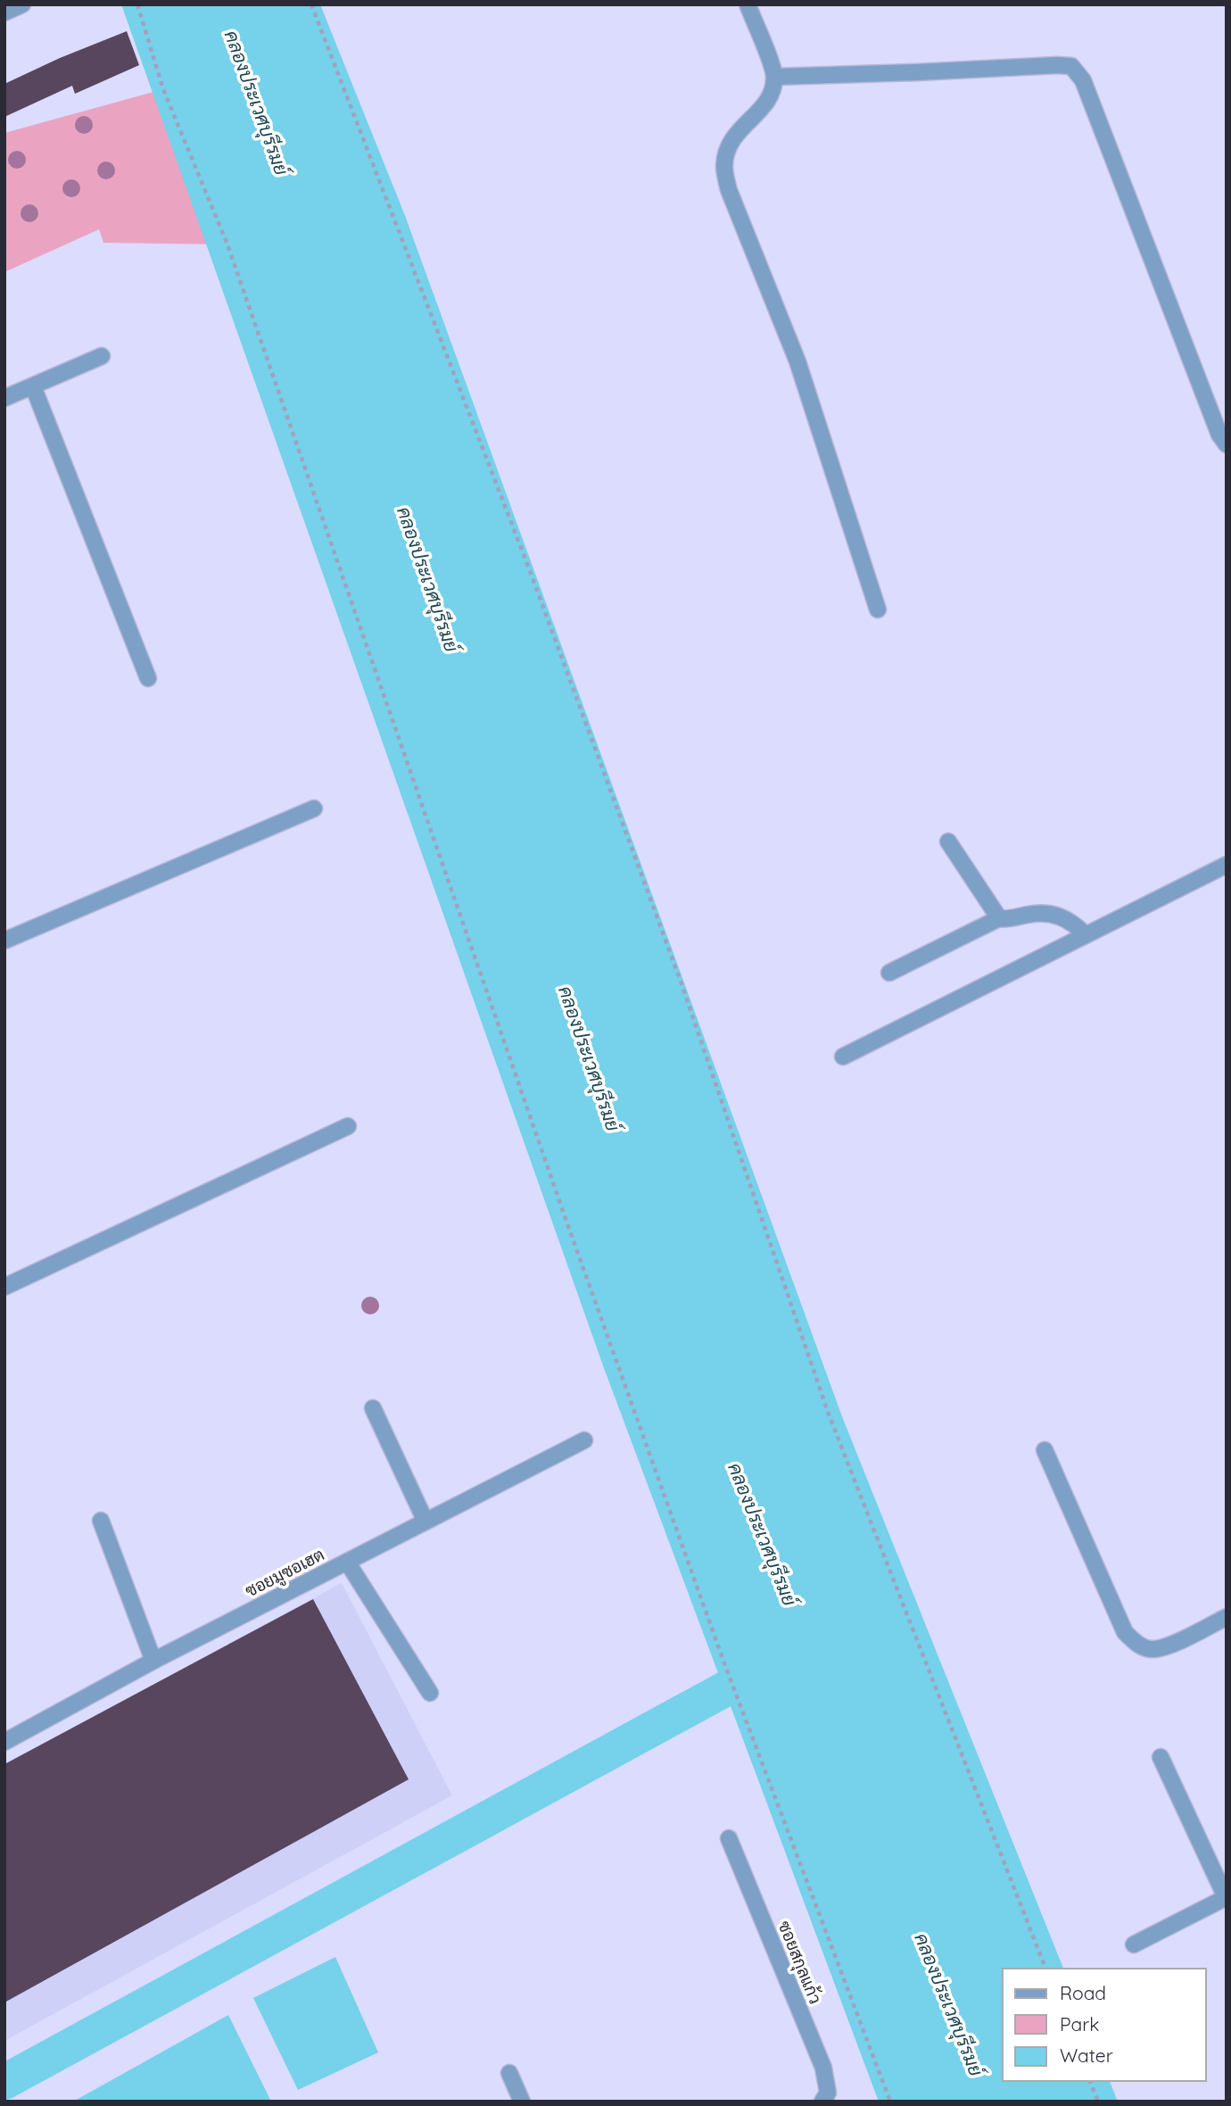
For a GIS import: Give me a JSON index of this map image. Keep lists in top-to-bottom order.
{
  "streets": {
    "street": ["ซอยมูซอเฮต", "ซอยสกุลแก้ว"]
  },
  "water": ["คลองประเวศบุรีรมย์"],
  "legend": ["Road", "Park", "Water"]
}
